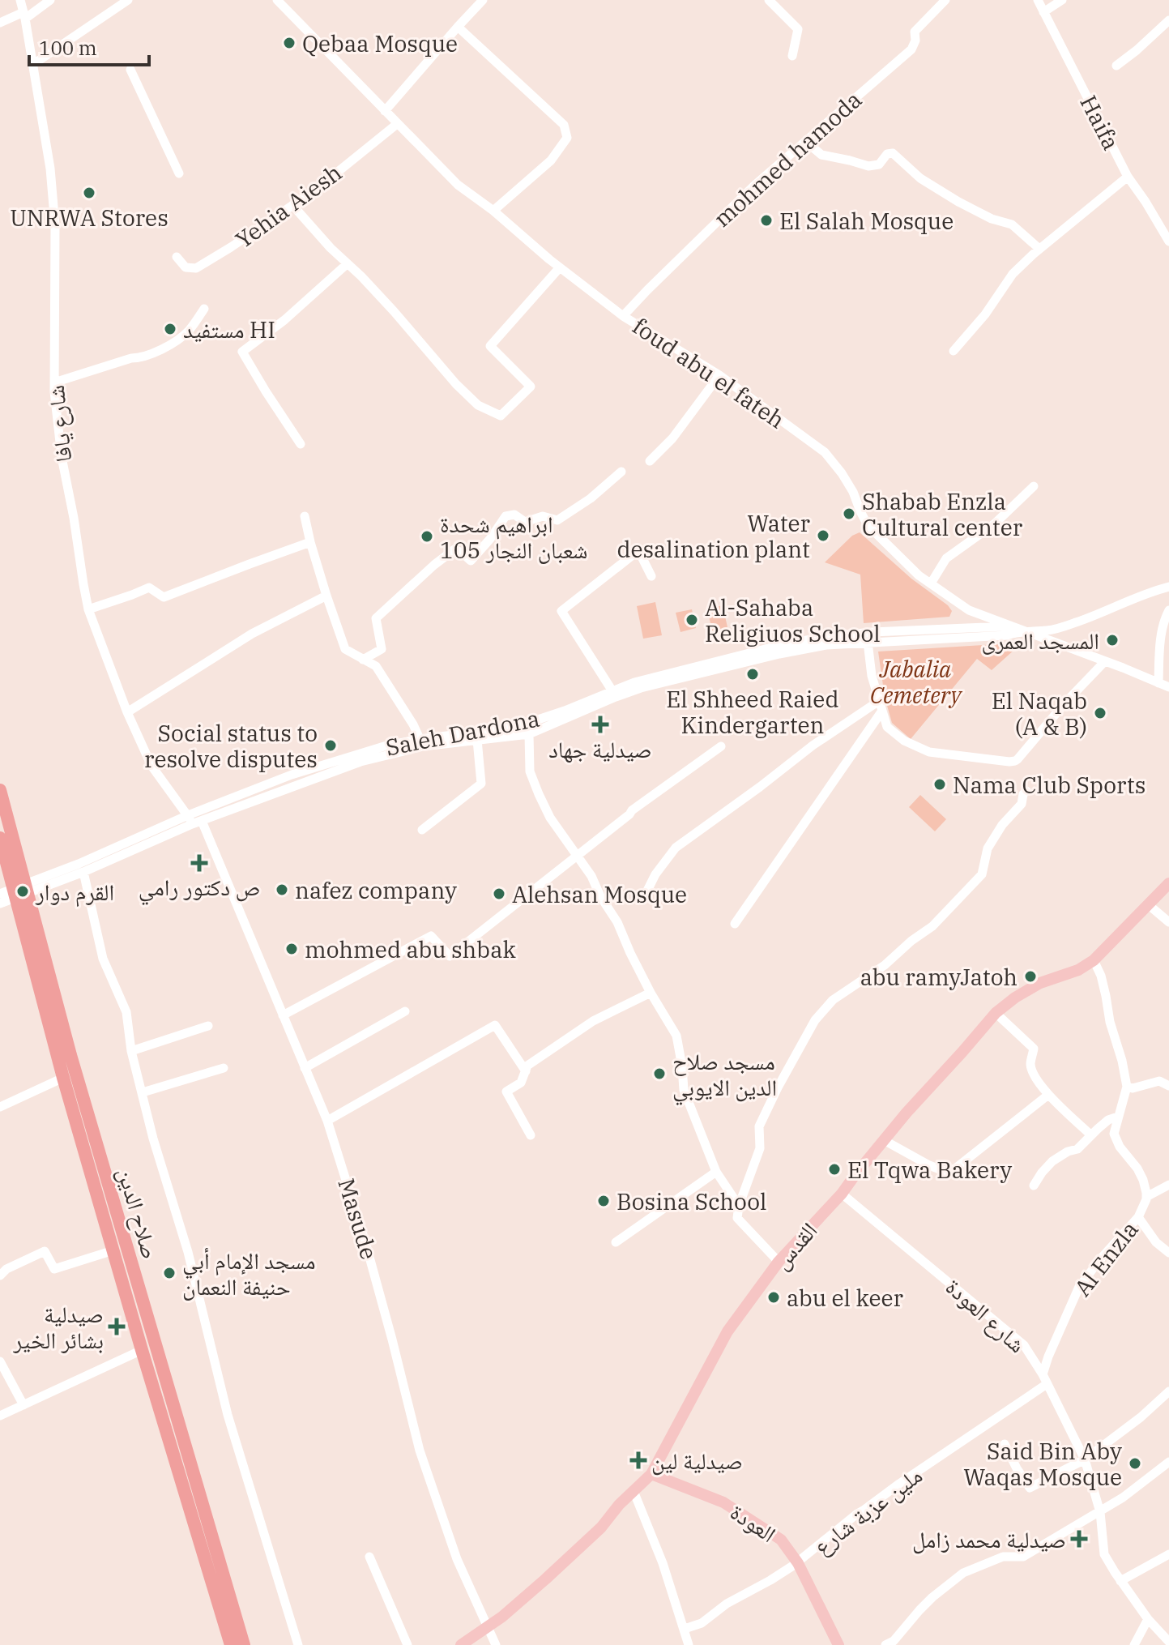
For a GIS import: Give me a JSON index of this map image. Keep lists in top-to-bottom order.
{
  "streets": {
    "highway": ["صلاح الدين"],
    "main road": ["القدس", "العودة"],
    "street": [
      "Haifa",
      "mohmed hamoda",
      "Yehia Aiesh",
      "foud abu el fateh",
      "شارع يافا",
      "Saleh Dardona",
      "Masude",
      "Al Enzla",
      "شارع العودة",
      "ملين عزبة شارع"
    ]
  },
  "crossings": [
    ["mohmed hamoda", "foud abu el fateh"],
    ["Yehia Aiesh", "foud abu el fateh"],
    ["foud abu el fateh", "Saleh Dardona"],
    ["شارع يافا", "Saleh Dardona"],
    ["شارع يافا", "Masude"],
    ["Saleh Dardona", "صلاح الدين"],
    ["Saleh Dardona", "Masude"],
    ["Masude", "القدس"],
    ["القدس", "Al Enzla"],
    ["القدس", "شارع العودة"],
    ["القدس", "العودة"],
    ["Al Enzla", "شارع العودة"],
    ["شارع العودة", "ملين عزبة شارع"],
    ["ملين عزبة شارع", "العودة"]
  ],
  "parks": ["Jabalia Cemetery"],
  "places": {
    "other": [
      "Qebaa Mosque",
      "UNRWA Stores",
      "El Salah Mosque",
      "مستفيد HI",
      "Shabab Enzla Cultural center",
      "Water desalination plant",
      "ابراهيم شحدة شعبان النجار 105",
      "Al-Sahaba Religiuos School",
      "المسجد العمرى",
      "El Shheed Raied Kindergarten",
      "El Naqab (A & B)",
      "Social status to resolve disputes",
      "Nama Club Sports",
      "nafez company",
      "القرم دوار",
      "Alehsan Mosque",
      "mohmed abu shbak",
      "abu ramyJatoh",
      "مسجد صلاح الدين الايوبي",
      "El Tqwa Bakery",
      "Bosina School",
      "مسجد الإمام أبي حنيفة النعمان",
      "abu el keer",
      "Said Bin Aby Waqas Mosque"
    ],
    "health": [
      "صيدلية جهاد",
      "ص دكتور رامي",
      "صيدلية بشائر الخير",
      "صيدلية لين",
      "صيدلية محمد زامل"
    ]
  },
  "scale_bar": "100 m"
}
